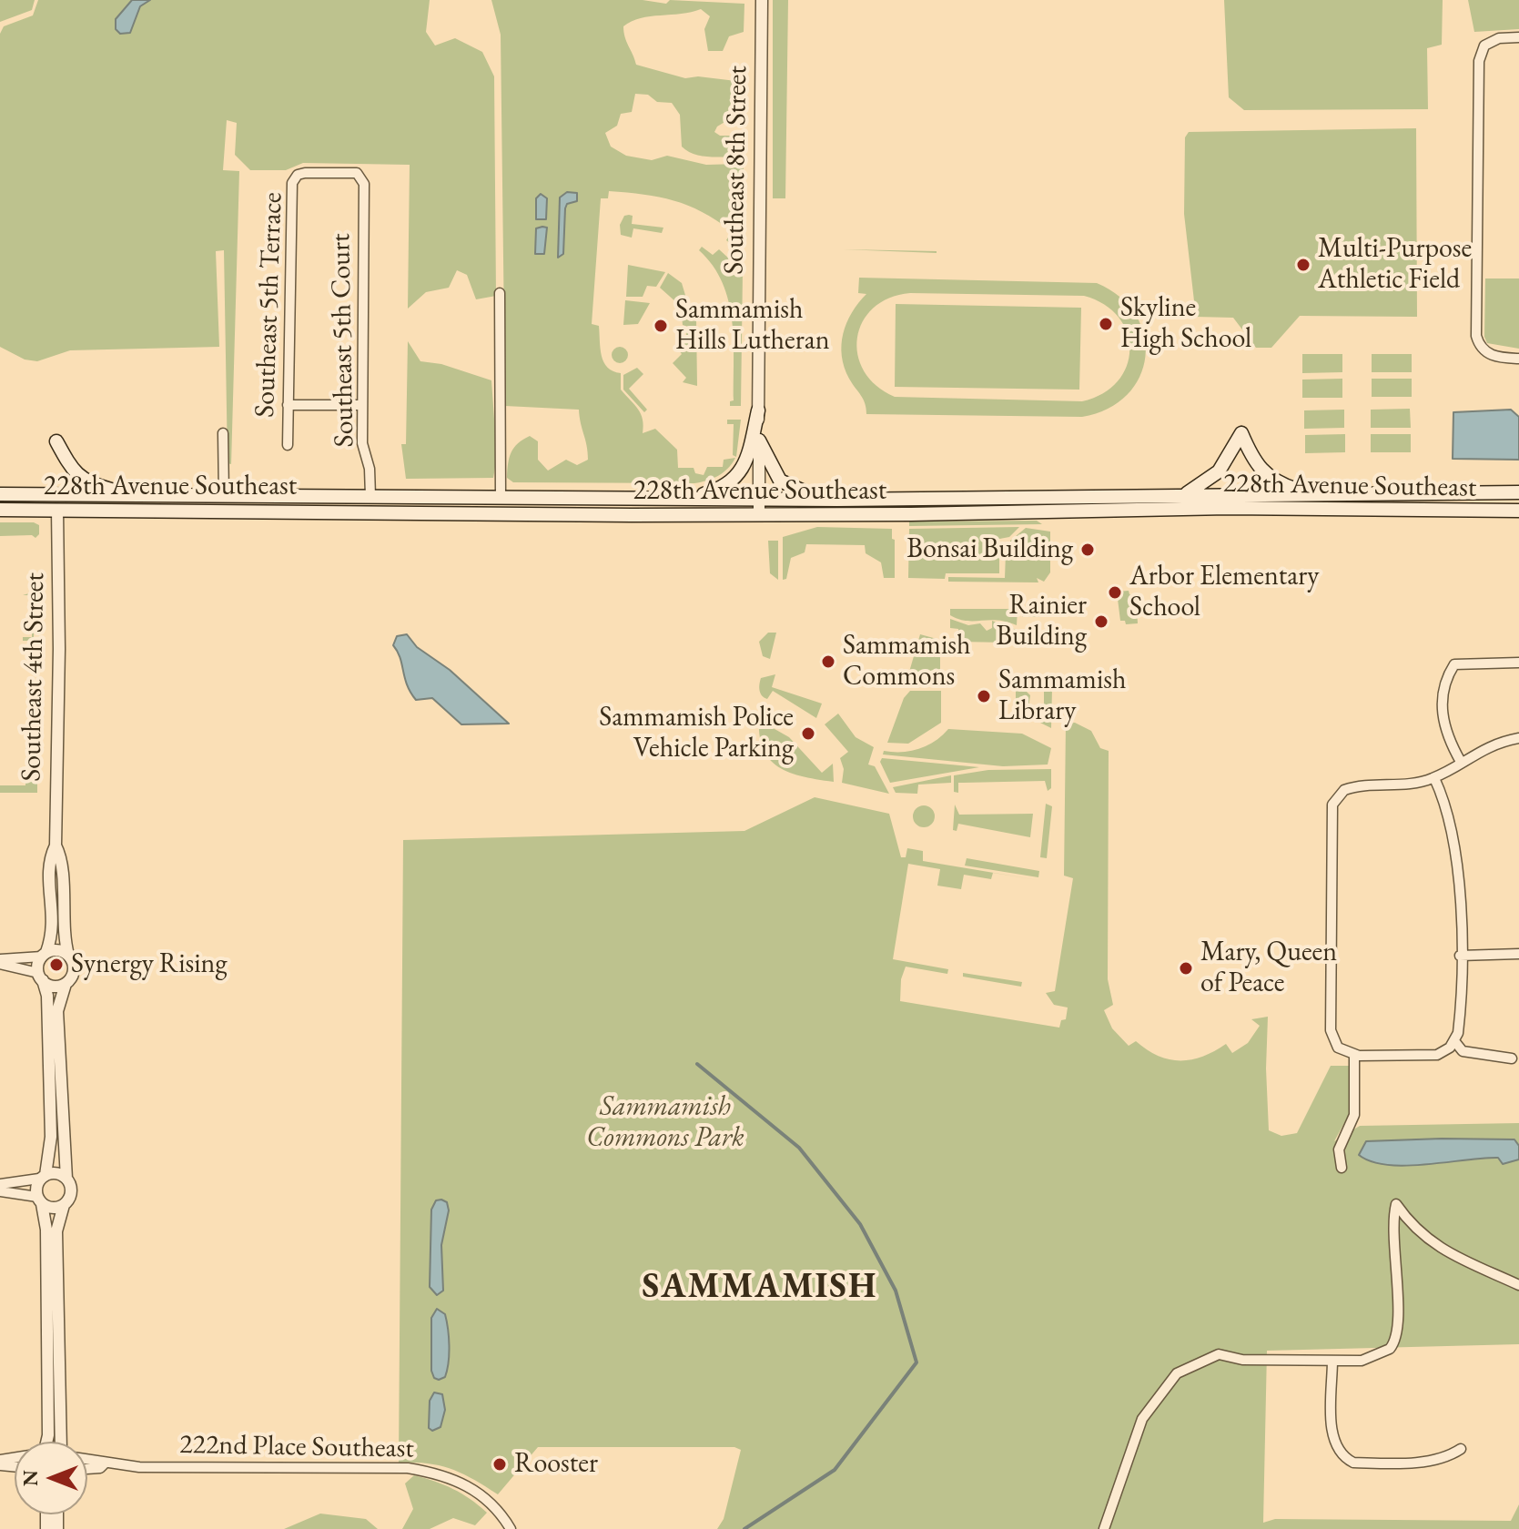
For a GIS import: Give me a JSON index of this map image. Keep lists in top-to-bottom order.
{
  "streets": {
    "main road": ["228th Avenue Southeast"],
    "street": [
      "Southeast 8th Street",
      "Southeast 5th Terrace",
      "Southeast 5th Court",
      "Southeast 4th Street",
      "222nd Place Southeast"
    ]
  },
  "crossings": [
    ["Southeast 8th Street", "228th Avenue Southeast"],
    ["Southeast 5th Terrace", "Southeast 5th Court"],
    ["Southeast 5th Court", "228th Avenue Southeast"],
    ["228th Avenue Southeast", "Southeast 4th Street"]
  ],
  "districts": ["SAMMAMISH"],
  "parks": ["Sammamish Commons Park"],
  "places": [
    "Multi-Purpose Athletic Field",
    "Skyline High School",
    "Sammamish Hills Lutheran",
    "Bonsai Building",
    "Arbor Elementary School",
    "Rainier Building",
    "Sammamish Commons",
    "Sammamish Library",
    "Sammamish Police Vehicle Parking",
    "Synergy Rising",
    "Mary, Queen of Peace",
    "Rooster"
  ],
  "north": "left"
}
